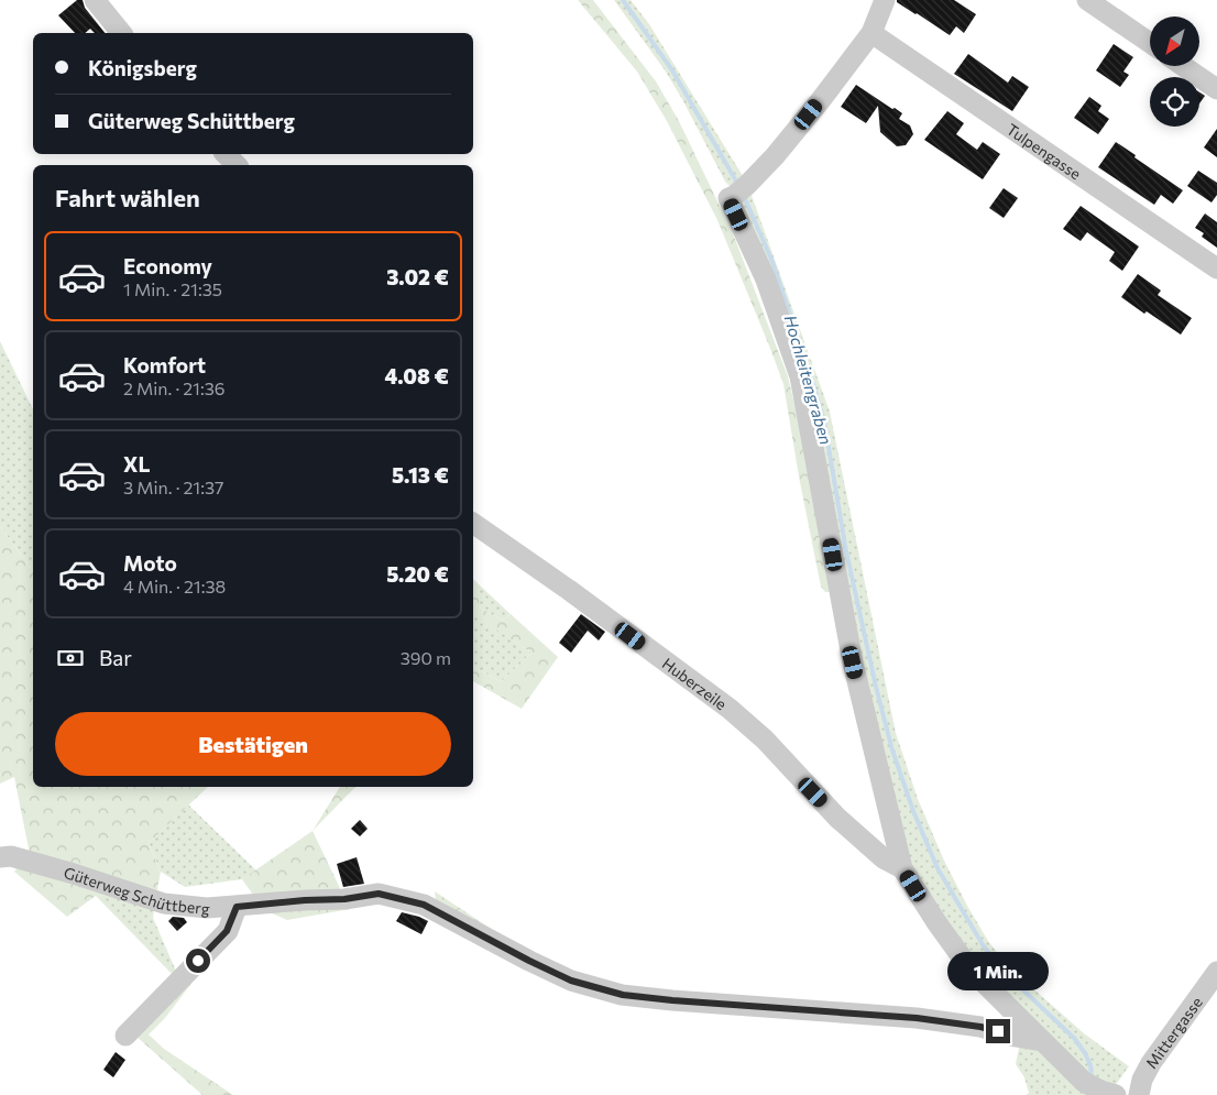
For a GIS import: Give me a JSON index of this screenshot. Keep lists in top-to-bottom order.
{
  "streets": {
    "street": [
      "Tulpengasse",
      "Huberzeile",
      "Güterweg Schüttberg",
      "Mittergasse"
    ]
  },
  "water": ["Hochleitengraben"],
  "north": "bottom left",
  "page": {
    "banner": ["Königsberg", "Güterweg Schüttberg"],
    "heading": "Fahrt wählen",
    "list": [
      {
        "name": "Economy",
        "note": "1 Min. · 21:35",
        "value": "3.02 €"
      },
      {
        "name": "Komfort",
        "note": "2 Min. · 21:36",
        "value": "4.08 €"
      },
      {
        "name": "XL",
        "note": "3 Min. · 21:37",
        "value": "5.13 €"
      },
      {
        "name": "Moto",
        "note": "4 Min. · 21:38",
        "value": "5.20 €"
      }
    ],
    "pay": ["Bar", "390 m"],
    "buttons": "Bestätigen",
    "bubble": "1 Min."
  }
}
